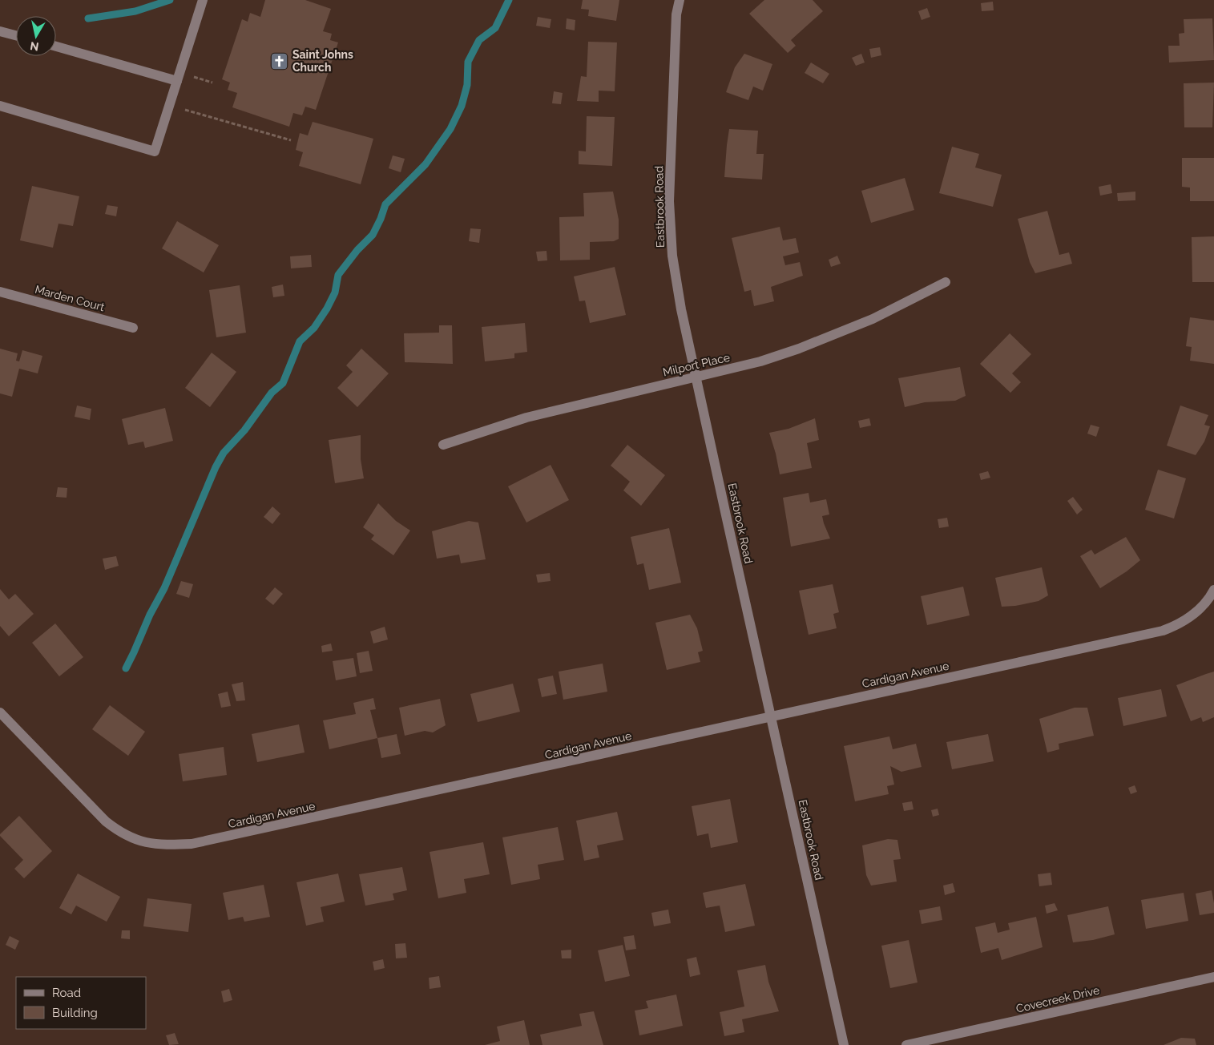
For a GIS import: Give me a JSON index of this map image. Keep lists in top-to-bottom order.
{
  "streets": {
    "street": [
      "Eastbrook Road",
      "Marden Court",
      "Milport Place",
      "Cardigan Avenue",
      "Covecreek Drive"
    ]
  },
  "crossings": [
    ["Eastbrook Road", "Milport Place"],
    ["Eastbrook Road", "Cardigan Avenue"]
  ],
  "places": {
    "church": ["Saint Johns Church"]
  },
  "legend": ["Road", "Building"],
  "north": "bottom"
}
